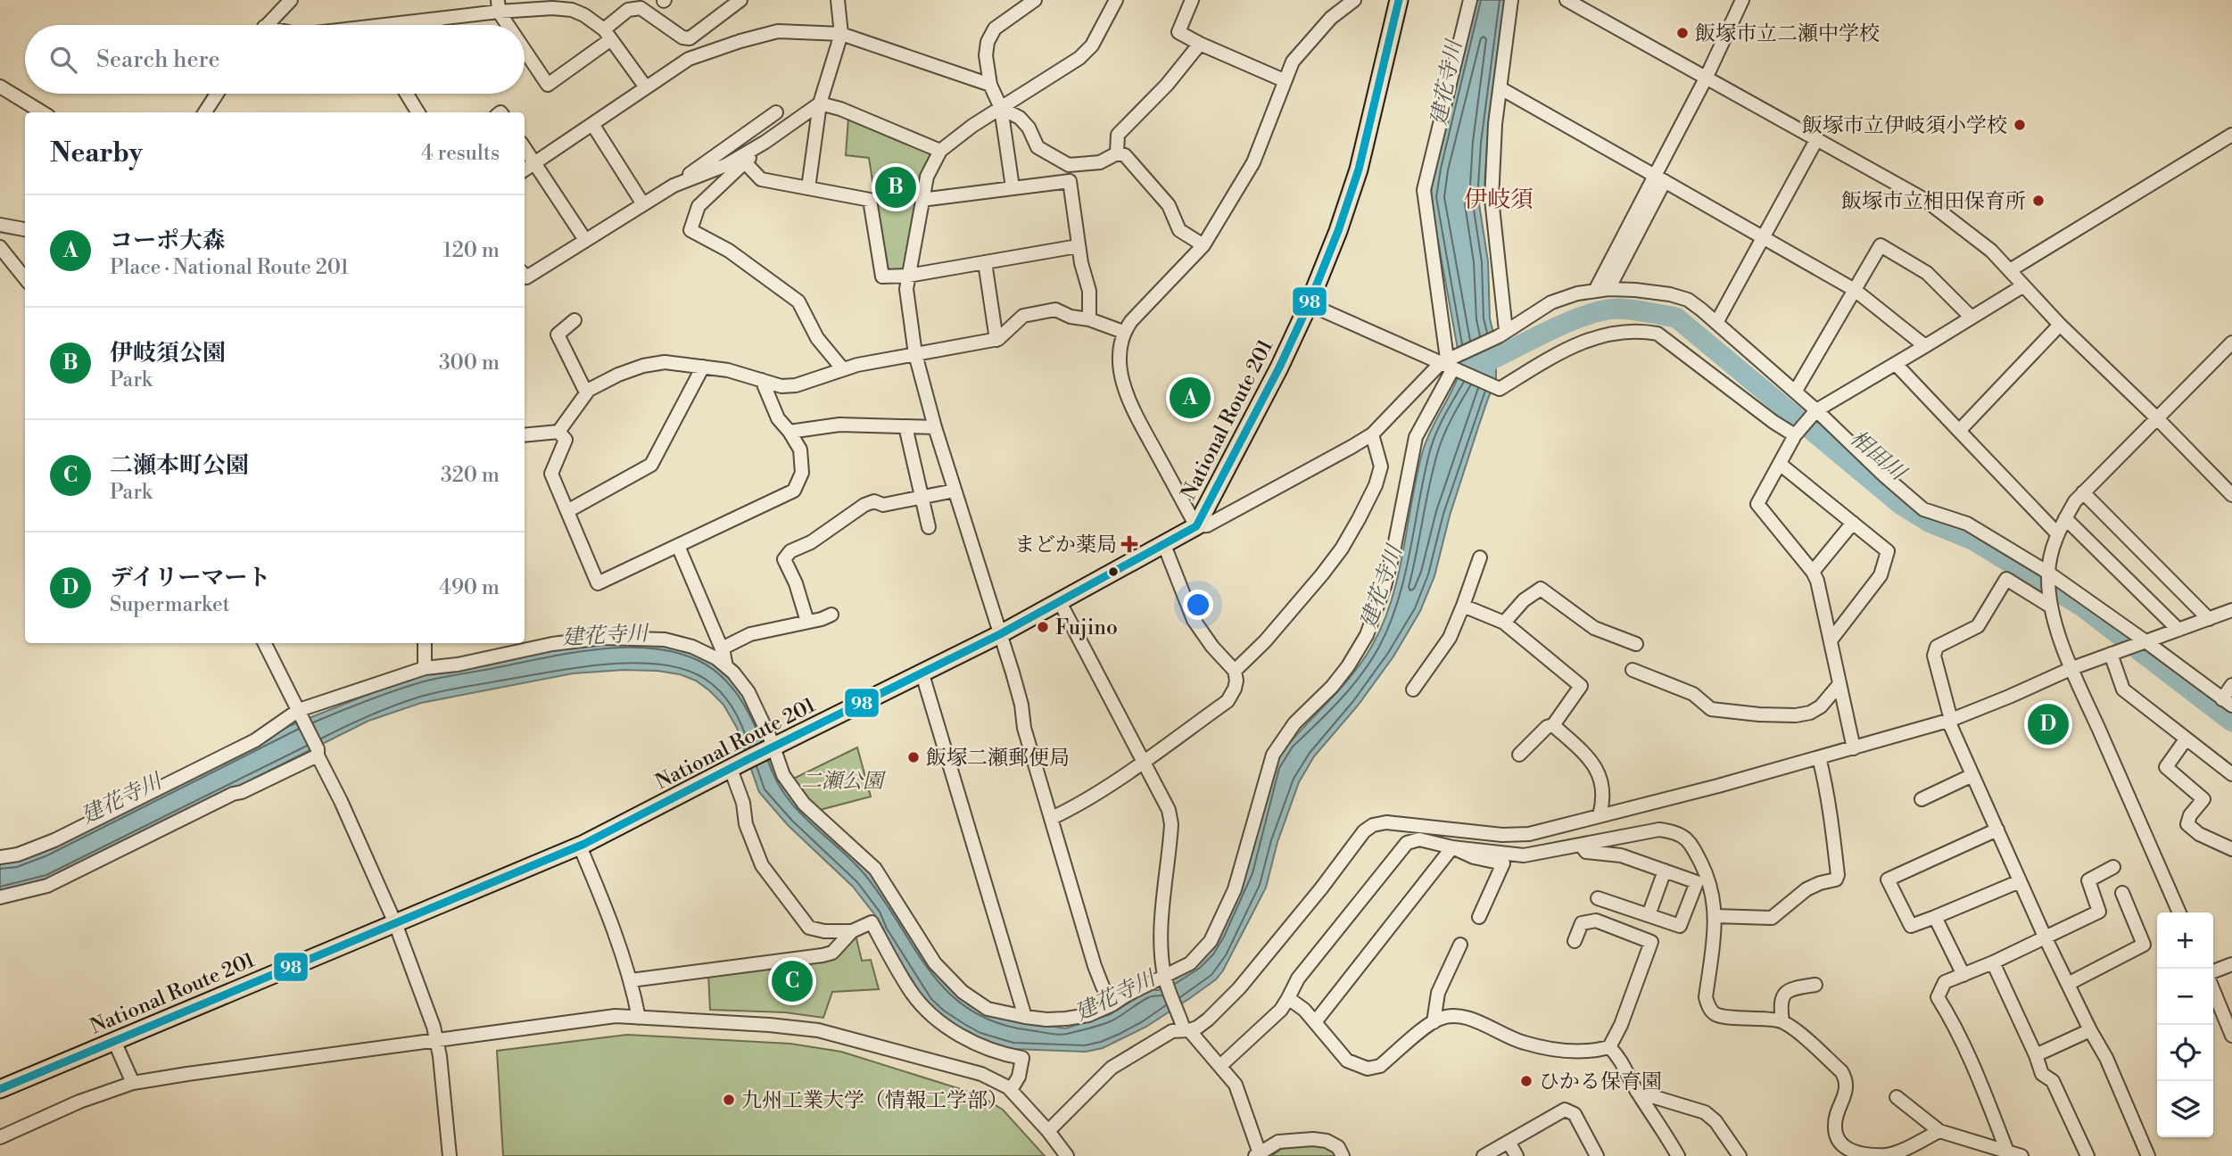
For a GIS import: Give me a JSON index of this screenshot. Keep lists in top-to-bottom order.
{
  "streets": {
    "highway": ["National Route 201"]
  },
  "districts": ["伊岐須"],
  "water": ["建花寺川", "相田川"],
  "parks": ["二瀬公園"],
  "places": {
    "other": [
      "飯塚市立二瀬中学校",
      "飯塚市立伊岐須小学校",
      "飯塚市立相田保育所",
      "Fujino",
      "飯塚二瀬郵便局",
      "ひかる保育園",
      "九州工業大学（情報工学部）"
    ],
    "health": ["まどか薬局"]
  },
  "lines": ["transit line 98"],
  "page": {
    "search": "Search here",
    "heading": ["Nearby", "4 results"],
    "pins": [
      "B",
      "A",
      "D",
      "C"
    ],
    "list": [
      {
        "mark": "A",
        "name": "コーポ大森",
        "note": "Place · National Route 201",
        "value": "120 m"
      },
      {
        "mark": "B",
        "name": "伊岐須公園",
        "note": "Park",
        "value": "300 m"
      },
      {
        "mark": "C",
        "name": "二瀬本町公園",
        "note": "Park",
        "value": "320 m"
      },
      {
        "mark": "D",
        "name": "デイリーマート",
        "note": "Supermarket",
        "value": "490 m"
      }
    ],
    "map_buttons": ["+", "−"]
  }
}
